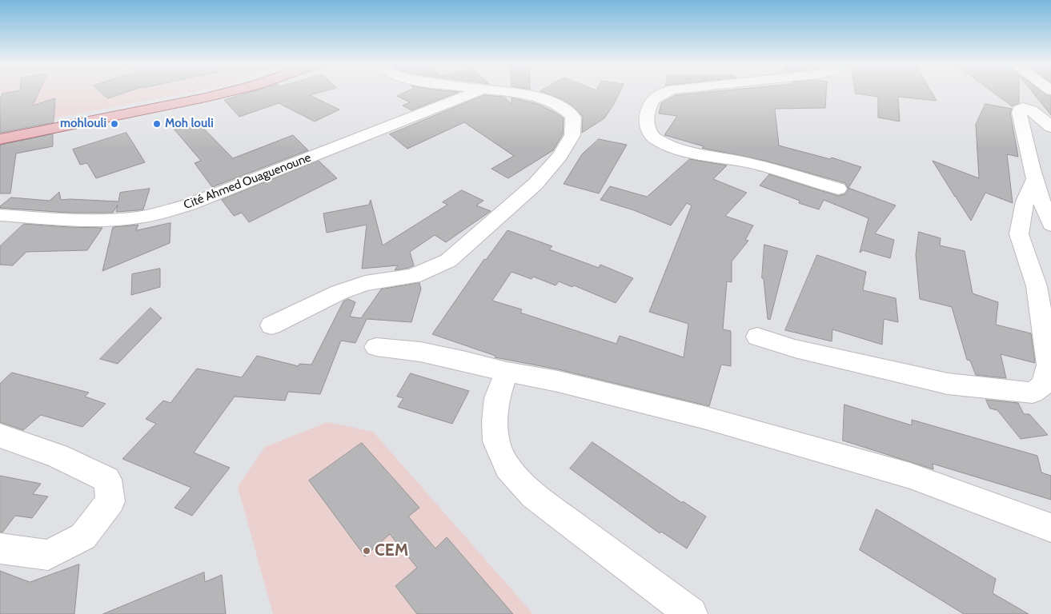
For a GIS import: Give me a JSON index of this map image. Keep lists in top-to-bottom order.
{
  "streets": {
    "street": ["Cité Ahmed Ouaguenoune"]
  },
  "places": ["mohlouli", "Moh louli", "CEM"]
}
